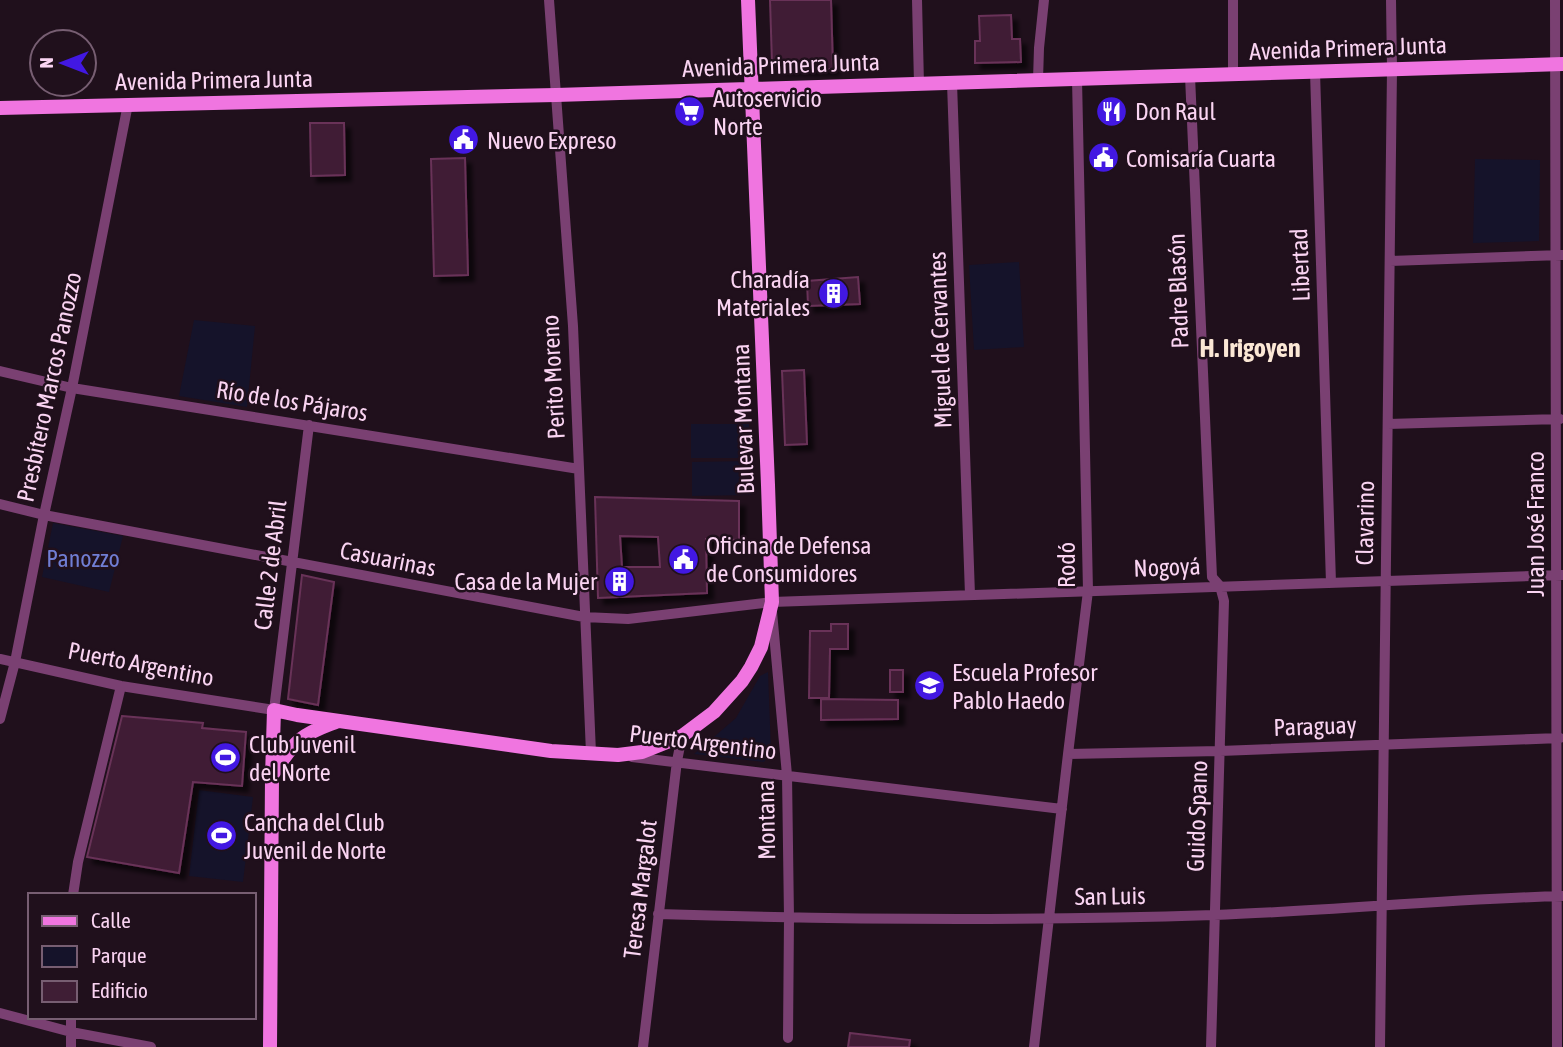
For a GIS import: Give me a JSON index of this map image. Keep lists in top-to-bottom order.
{
  "streets": {
    "main road": ["Avenida Primera Junta", "Bulevar Montana", "Puerto Argentino"],
    "street": [
      "Libertad",
      "Padre Blasón",
      "Miguel de Cervantes",
      "Perito Moreno",
      "Presbítero Marcos Panozzo",
      "Río de los Pájaros",
      "Clavarino",
      "Juan José Franco",
      "Casuarinas",
      "Calle 2 de Abril",
      "Rodó",
      "Nogoyá",
      "Paraguay",
      "Guido Spano",
      "Montana",
      "Teresa Margalot",
      "San Luis"
    ]
  },
  "crossings": [
    ["Avenida Primera Junta", "Libertad"],
    ["Avenida Primera Junta", "Padre Blasón"],
    ["Avenida Primera Junta", "Miguel de Cervantes"],
    ["Avenida Primera Junta", "Perito Moreno"],
    ["Avenida Primera Junta", "Presbítero Marcos Panozzo"],
    ["Avenida Primera Junta", "Bulevar Montana"],
    ["Avenida Primera Junta", "Clavarino"],
    ["Avenida Primera Junta", "Juan José Franco"],
    ["Avenida Primera Junta", "Rodó"],
    ["Libertad", "Nogoyá"],
    ["Padre Blasón", "Nogoyá"],
    ["Padre Blasón", "Guido Spano"],
    ["Miguel de Cervantes", "Nogoyá"],
    ["Perito Moreno", "Río de los Pájaros"],
    ["Perito Moreno", "Casuarinas"],
    ["Perito Moreno", "Puerto Argentino"],
    ["Presbítero Marcos Panozzo", "Río de los Pájaros"],
    ["Presbítero Marcos Panozzo", "Casuarinas"],
    ["Presbítero Marcos Panozzo", "Puerto Argentino"],
    ["Río de los Pájaros", "Calle 2 de Abril"],
    ["Bulevar Montana", "Casuarinas"],
    ["Bulevar Montana", "Nogoyá"],
    ["Bulevar Montana", "Puerto Argentino"],
    ["Bulevar Montana", "Montana"],
    ["Bulevar Montana", "Teresa Margalot"],
    ["Clavarino", "Nogoyá"],
    ["Clavarino", "Paraguay"],
    ["Clavarino", "San Luis"],
    ["Juan José Franco", "Nogoyá"],
    ["Juan José Franco", "Paraguay"],
    ["Juan José Franco", "San Luis"],
    ["Casuarinas", "Calle 2 de Abril"],
    ["Casuarinas", "Nogoyá"],
    ["Casuarinas", "Montana"],
    ["Calle 2 de Abril", "Puerto Argentino"],
    ["Rodó", "Nogoyá"],
    ["Rodó", "Puerto Argentino"],
    ["Rodó", "Paraguay"],
    ["Rodó", "San Luis"],
    ["Nogoyá", "Guido Spano"],
    ["Nogoyá", "Montana"],
    ["Puerto Argentino", "Montana"],
    ["Puerto Argentino", "Teresa Margalot"],
    ["Paraguay", "Guido Spano"],
    ["Guido Spano", "San Luis"],
    ["Montana", "San Luis"],
    ["Teresa Margalot", "San Luis"]
  ],
  "districts": ["H. Irigoyen"],
  "parks": ["Panozzo"],
  "places": {
    "restaurant": ["Don Raul"],
    "supermarket": ["Autoservicio Norte"],
    "public building": ["Nuevo Expreso", "Comisaría Cuarta", "Oficina de Defensa de Consumidores"],
    "building": ["Charadía Materiales", "Casa de la Mujer"],
    "school or university": ["Escuela Profesor Pablo Haedo"],
    "sports": ["Club Juvenil del Norte", "Cancha del Club Juvenil de Norte"]
  },
  "legend": ["Calle", "Parque", "Edificio"],
  "north": "left"
}
